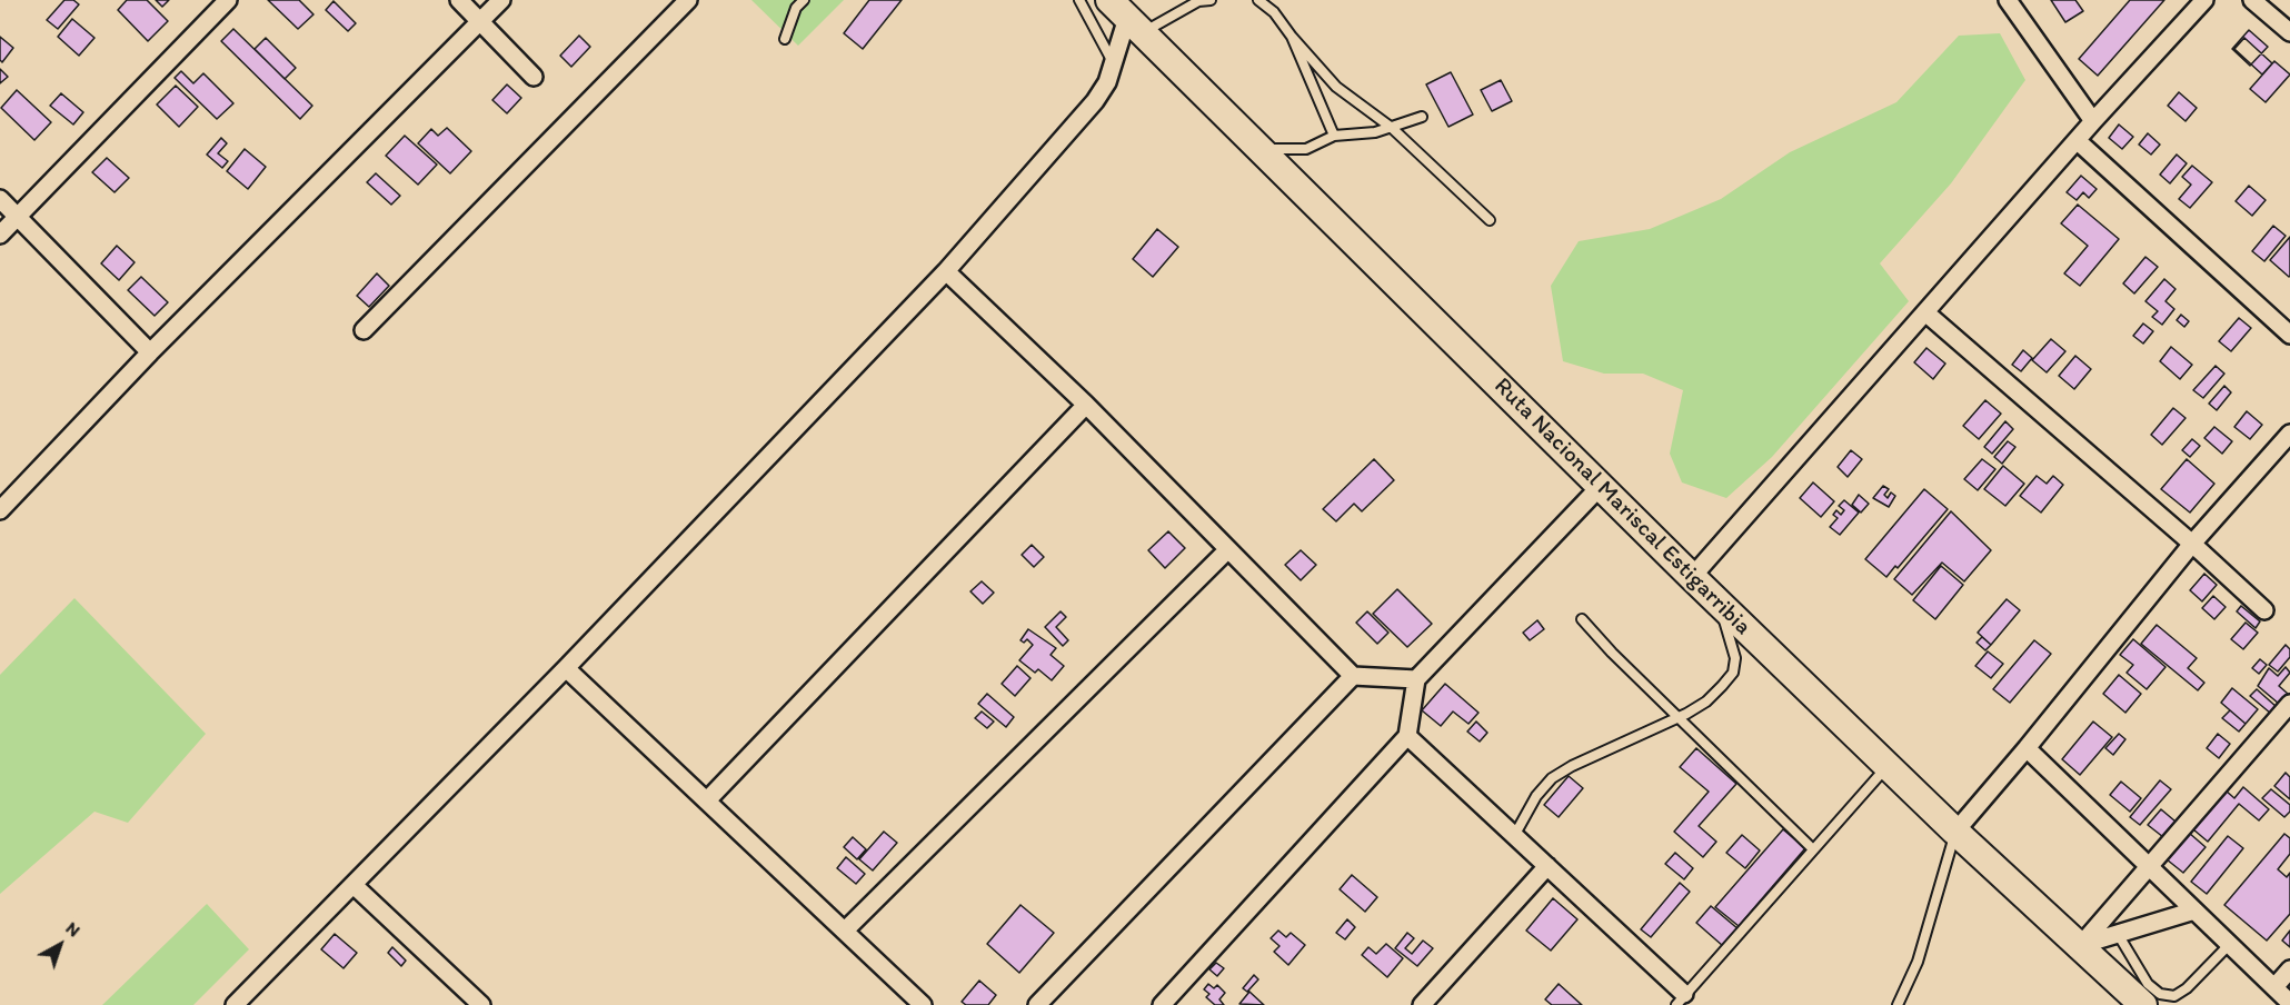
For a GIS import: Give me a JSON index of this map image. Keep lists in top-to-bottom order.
{
  "streets": {
    "main road": ["Ruta Nacional Mariscal Estigarribia"]
  },
  "north": "top right"
}
